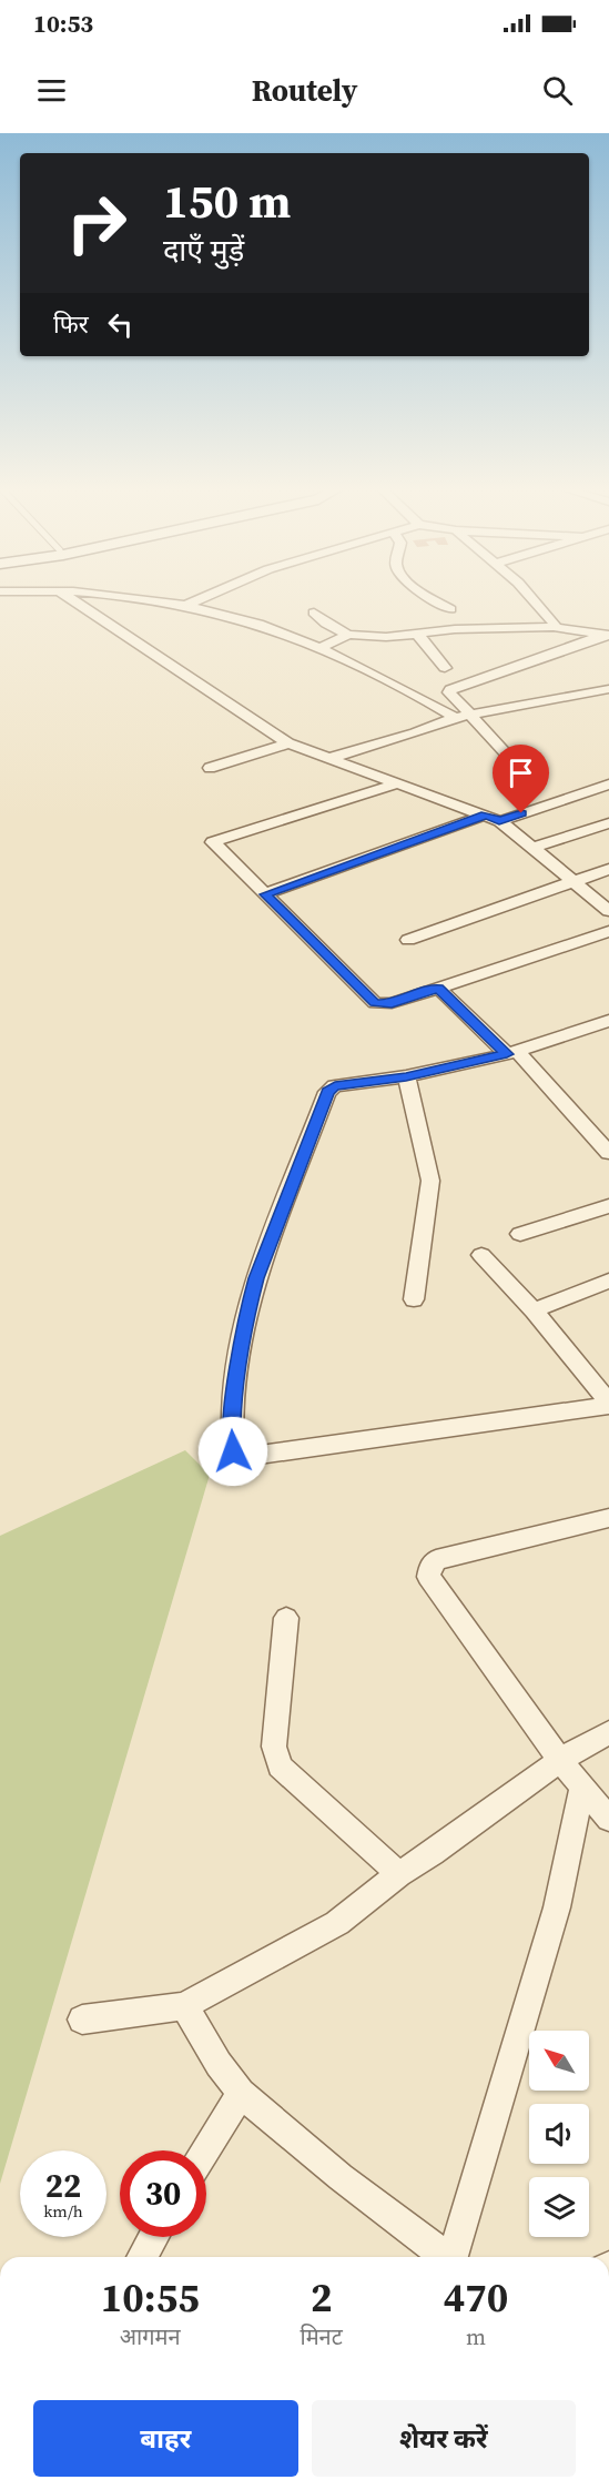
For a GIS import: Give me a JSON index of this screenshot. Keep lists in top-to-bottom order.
{
  "north": "top left",
  "page": {
    "status": "10:53",
    "header": "Routely",
    "turn": ["150 m", "दाएँ मुड़ें"],
    "then": "फिर",
    "speed": "22 km/h",
    "limit": "30",
    "eta": [
      "10:55",
      "आगमन",
      "2",
      "मिनट",
      "470",
      "m"
    ],
    "buttons": ["बाहर", "शेयर करें"]
  }
}
